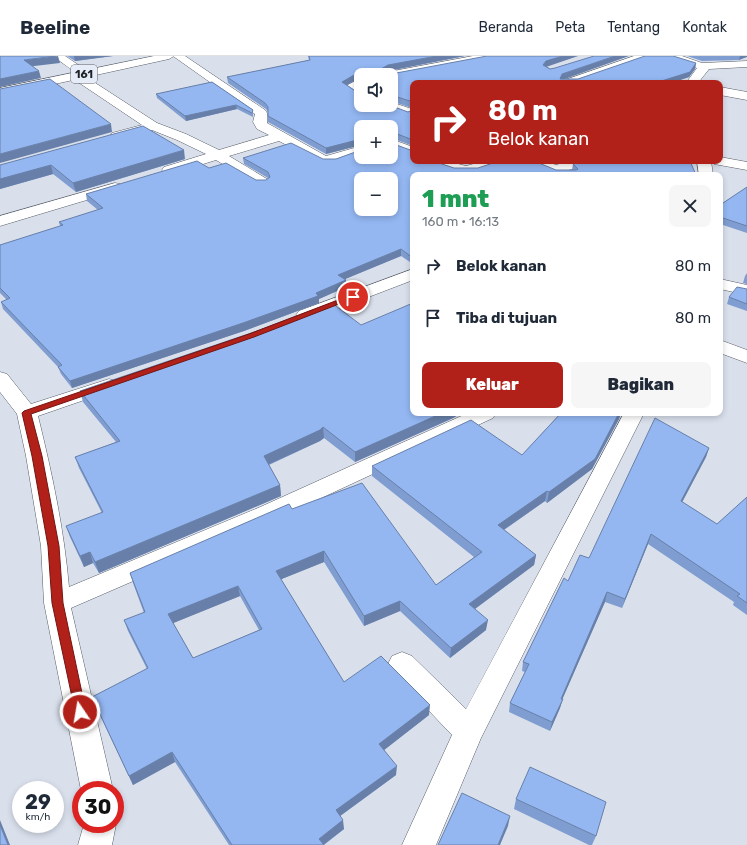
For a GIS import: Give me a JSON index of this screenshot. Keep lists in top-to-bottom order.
{
  "streets": {
    "street": ["161"]
  },
  "page": {
    "header": "Beeline",
    "nav": [
      "Beranda",
      "Peta",
      "Tentang",
      "Kontak"
    ],
    "map_buttons": ["+", "−"],
    "turn": ["80 m", "Belok kanan"],
    "heading": ["1 mnt", "160 m · 16:13"],
    "list": [
      {
        "name": "Belok kanan",
        "value": "80 m"
      },
      {
        "name": "Tiba di tujuan",
        "value": "80 m"
      }
    ],
    "buttons": ["Keluar", "Bagikan"],
    "speed": "29 km/h",
    "limit": "30"
  }
}
